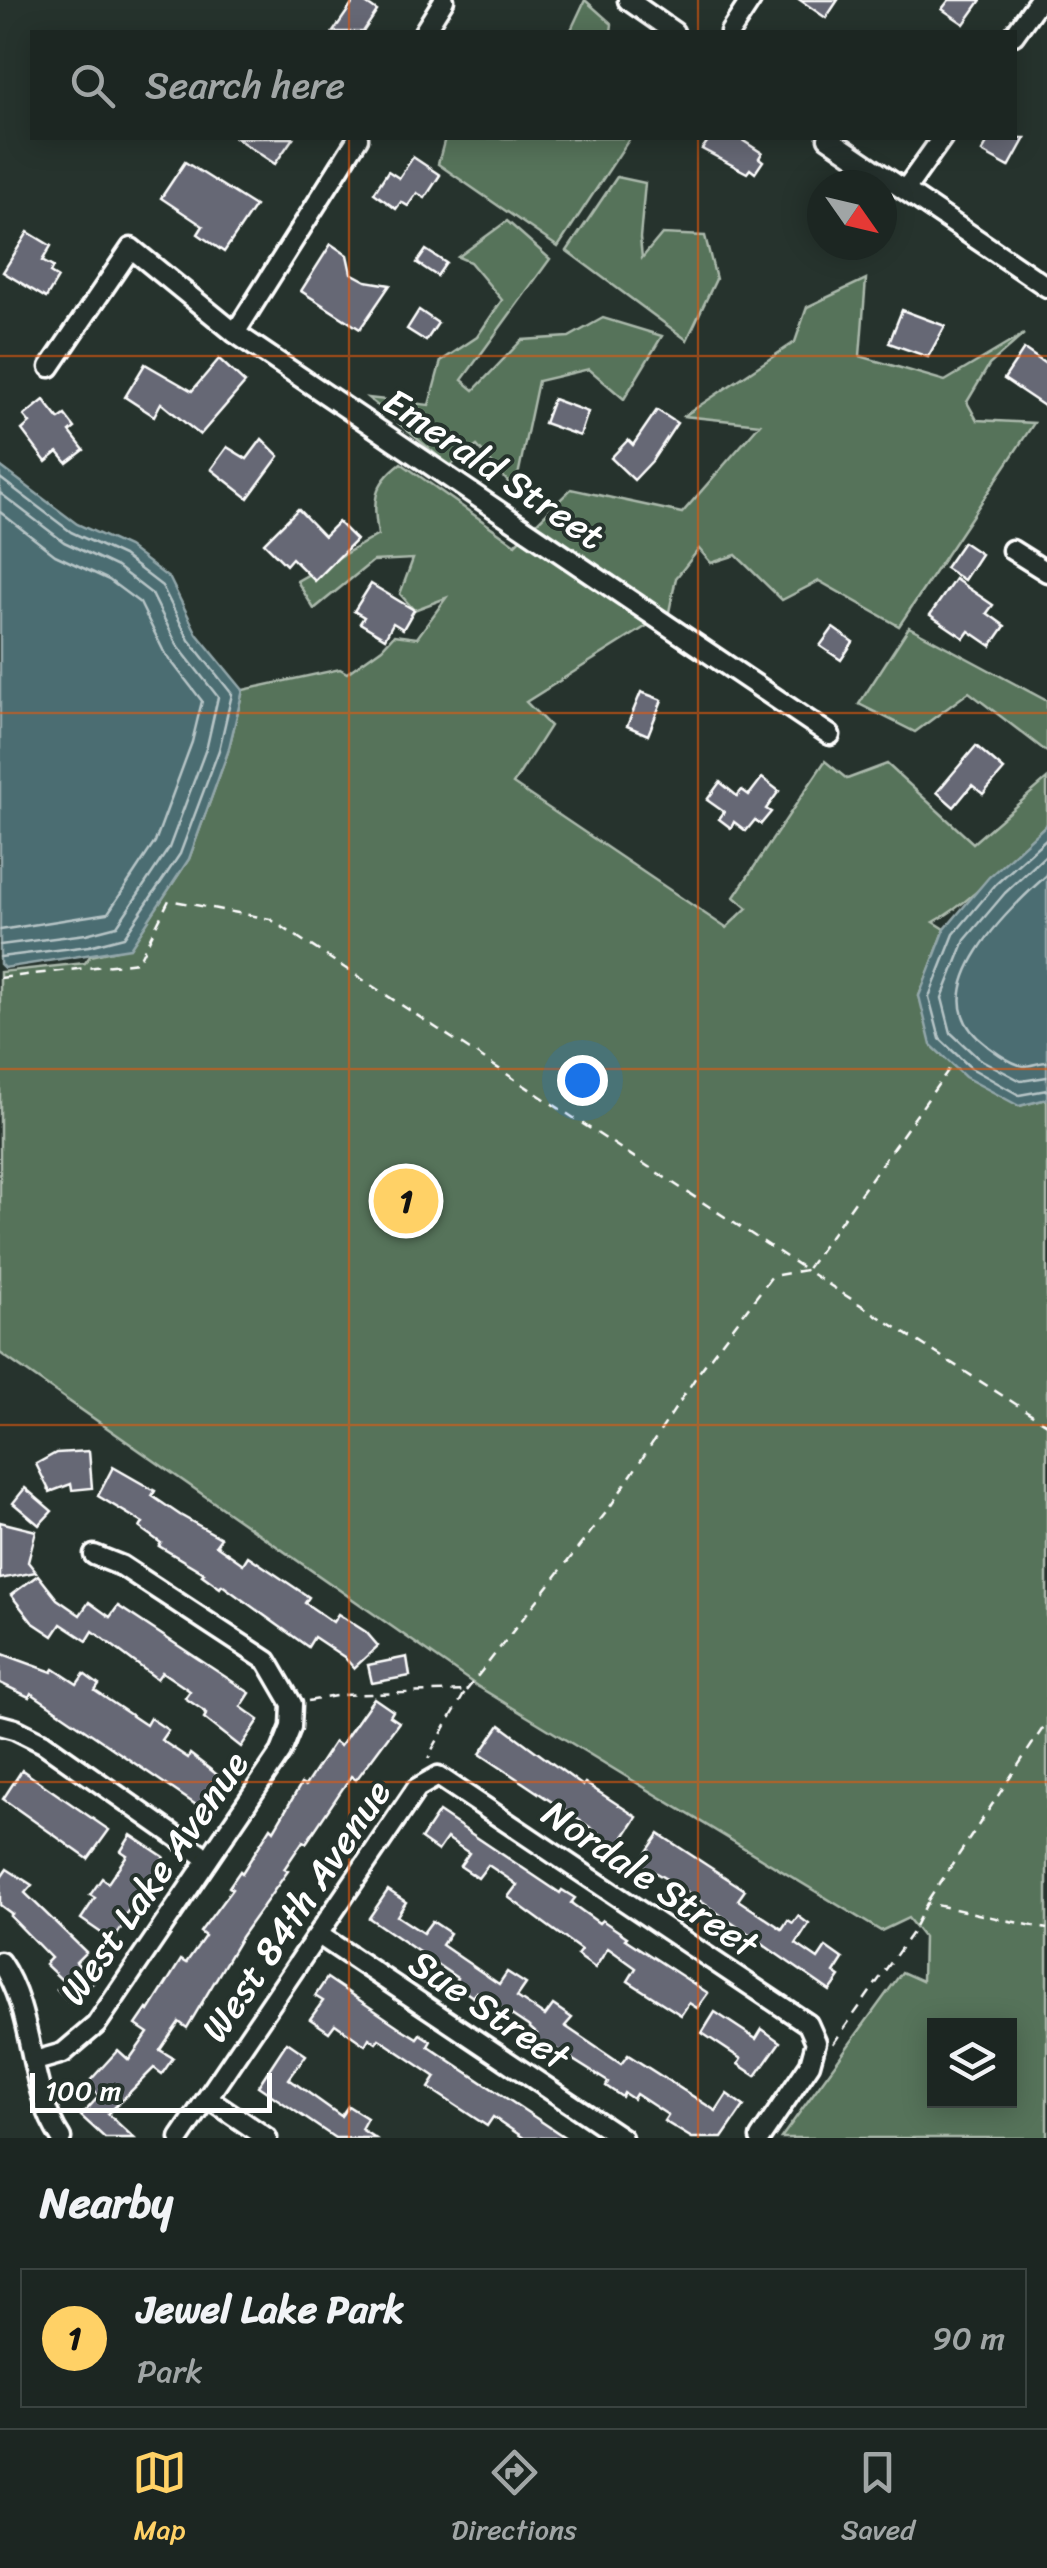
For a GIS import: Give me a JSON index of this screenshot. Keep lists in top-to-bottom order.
{
  "streets": {
    "street": [
      "Emerald Street",
      "West Lake Avenue",
      "Nordale Street",
      "West 84th Avenue",
      "Sue Street"
    ]
  },
  "crossings": [
    ["Nordale Street", "West 84th Avenue"],
    ["West 84th Avenue", "Sue Street"]
  ],
  "scale_bar": "100 m",
  "north": "bottom right",
  "page": {
    "search": "Search here",
    "pins": "1",
    "scale": "100 m",
    "heading": "Nearby",
    "list": [
      {
        "mark": "1",
        "name": "Jewel Lake Park",
        "note": "Park",
        "value": "90 m"
      }
    ],
    "nav": ["Map", "Directions", "Saved"]
  }
}
